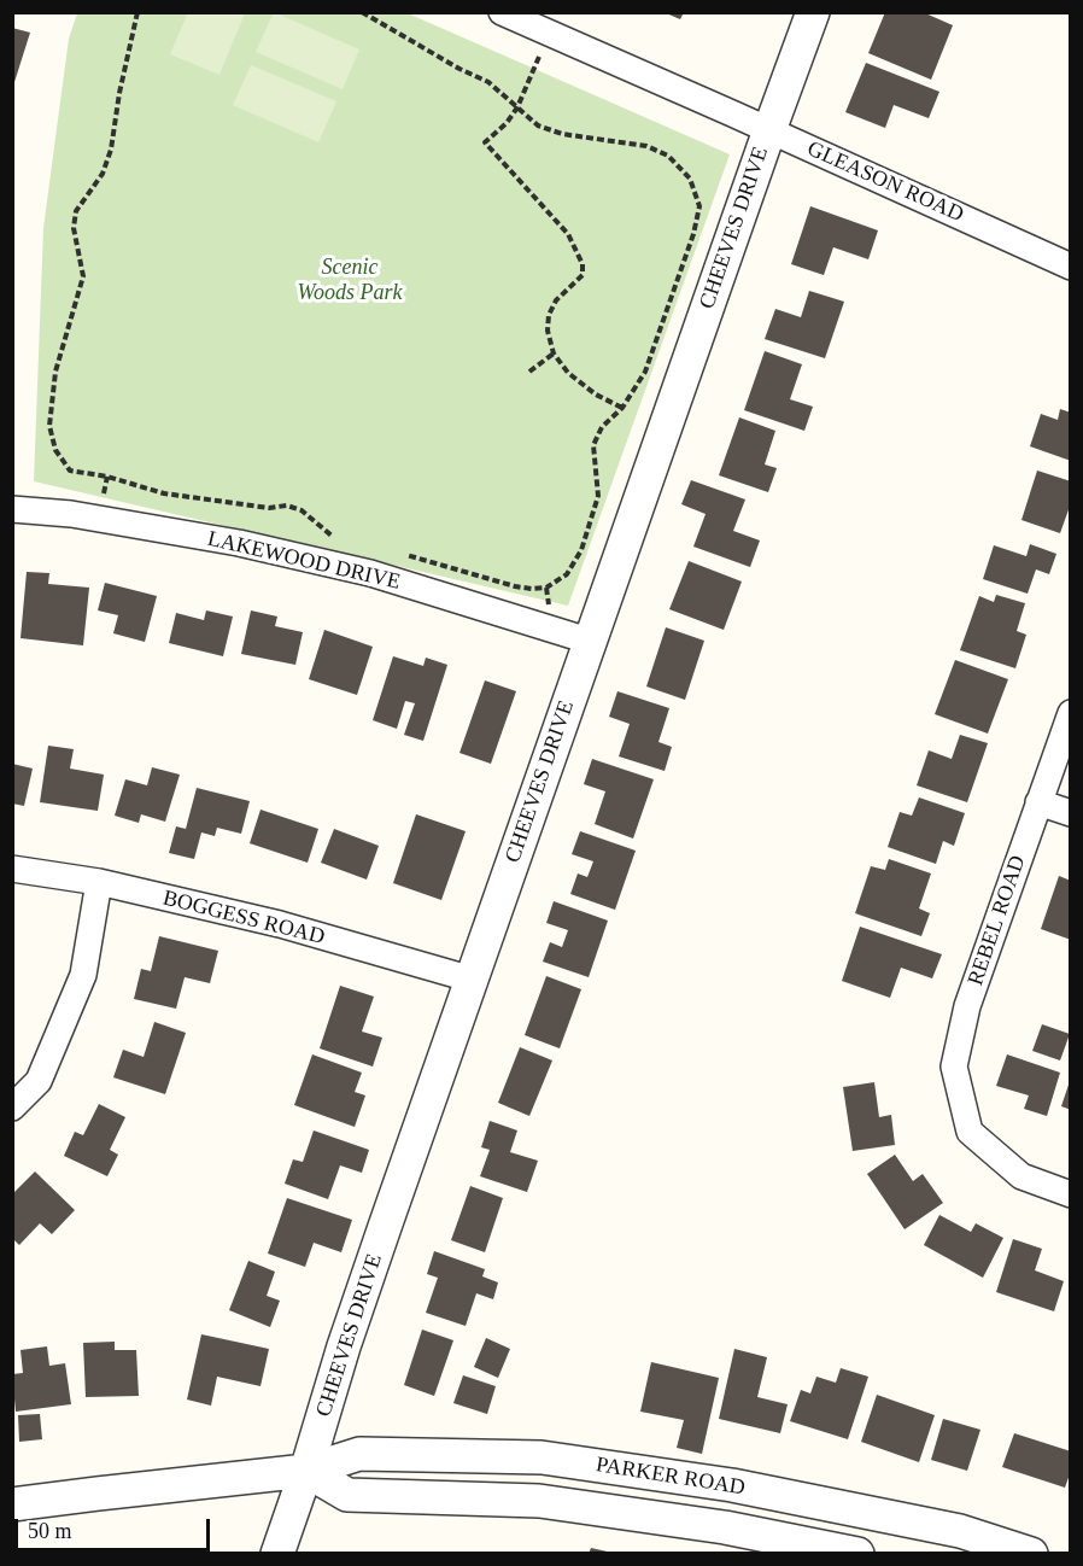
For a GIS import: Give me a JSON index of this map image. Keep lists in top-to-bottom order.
{
  "streets": {
    "street": [
      "GLEASON ROAD",
      "CHEEVES DRIVE",
      "LAKEWOOD DRIVE",
      "BOGGESS ROAD",
      "REBEL ROAD",
      "PARKER ROAD"
    ]
  },
  "crossings": [
    ["GLEASON ROAD", "CHEEVES DRIVE"],
    ["CHEEVES DRIVE", "LAKEWOOD DRIVE"],
    ["CHEEVES DRIVE", "BOGGESS ROAD"],
    ["CHEEVES DRIVE", "PARKER ROAD"]
  ],
  "parks": ["Scenic Woods Park"],
  "scale_bar": "50 m"
}
